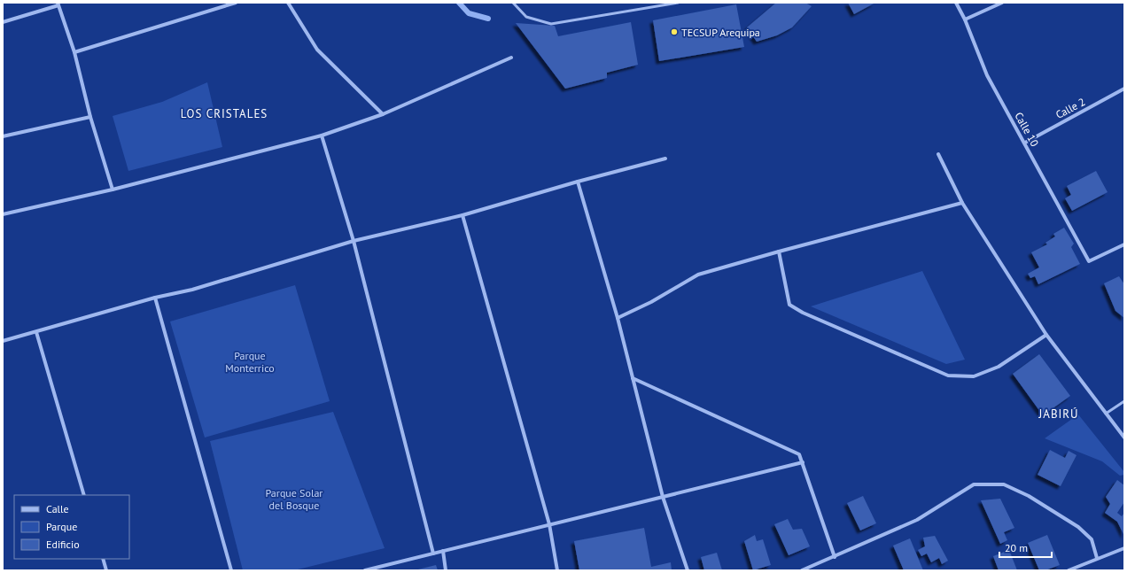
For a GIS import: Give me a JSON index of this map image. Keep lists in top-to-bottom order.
{
  "streets": {
    "street": ["Calle 2", "Calle 10"]
  },
  "crossings": [
    ["Calle 2", "Calle 10"]
  ],
  "districts": ["LOS CRISTALES", "JABIRÚ"],
  "parks": ["Parque Monterrico", "Parque Solar del Bosque"],
  "places": ["TECSUP Arequipa"],
  "legend": ["Calle", "Parque", "Edificio"],
  "scale_bar": "20 m"
}
